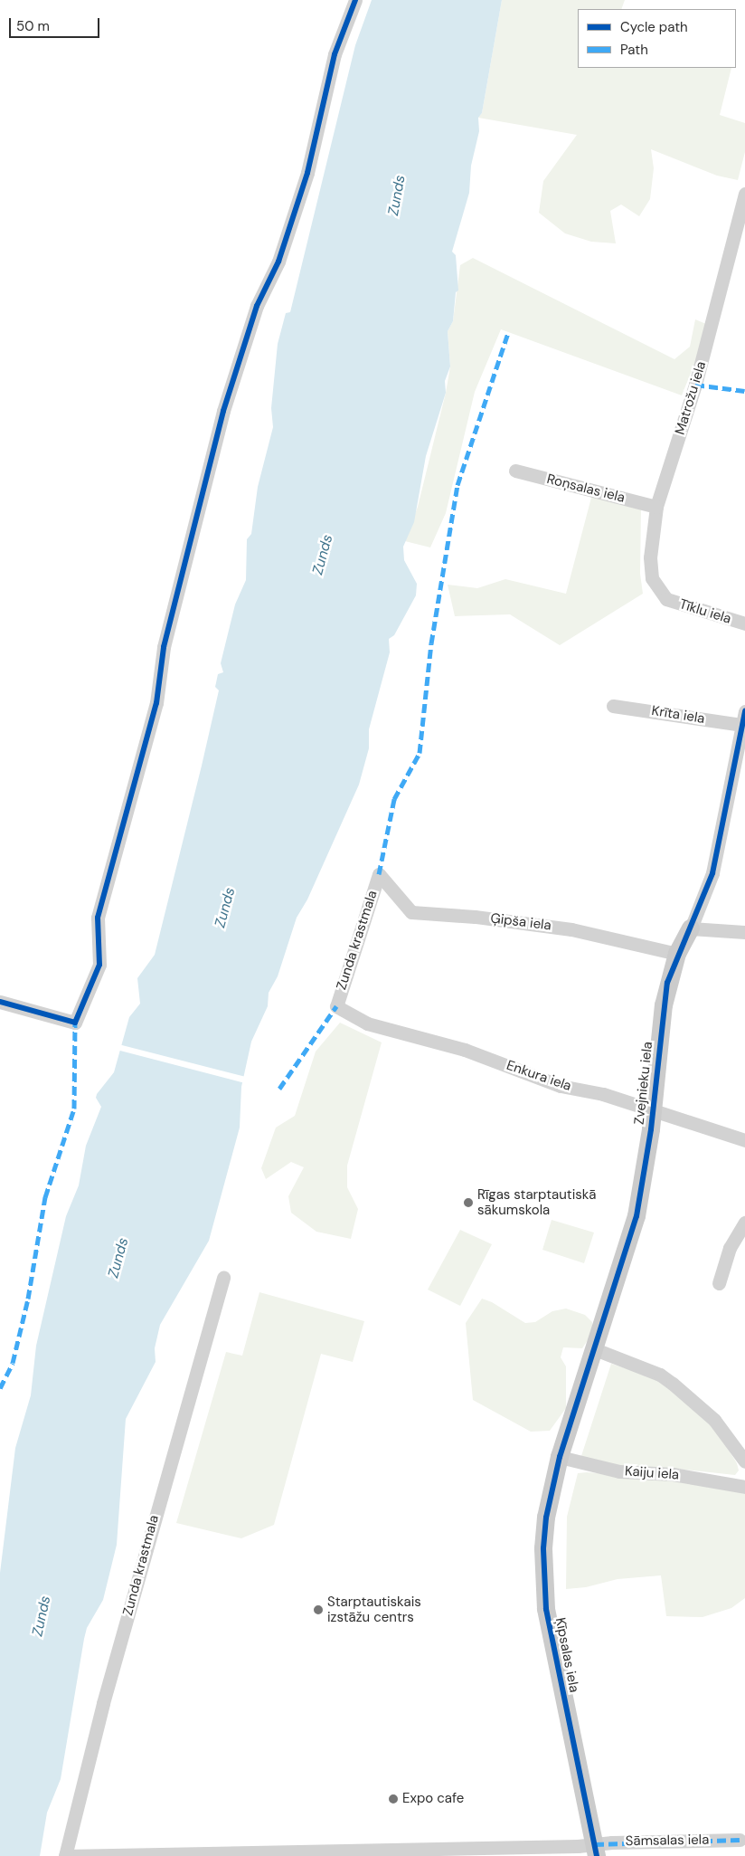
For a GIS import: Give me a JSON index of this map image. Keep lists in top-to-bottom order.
{
  "streets": {
    "street": [
      "Matrožu iela",
      "Roņsalas iela",
      "Tīklu iela",
      "Krīta iela",
      "Ģipša iela",
      "Zunda krastmala",
      "Enkura iela",
      "Zvejnieku iela",
      "Kaiju iela",
      "Ķīpsalas iela",
      "Sāmsalas iela"
    ]
  },
  "crossings": [
    ["Matrožu iela", "Roņsalas iela"],
    ["Matrožu iela", "Tīklu iela"],
    ["Krīta iela", "Zvejnieku iela"],
    ["Ģipša iela", "Zunda krastmala"],
    ["Ģipša iela", "Zvejnieku iela"],
    ["Zunda krastmala", "Enkura iela"],
    ["Zunda krastmala", "Sāmsalas iela"],
    ["Enkura iela", "Zvejnieku iela"],
    ["Zvejnieku iela", "Kaiju iela"],
    ["Zvejnieku iela", "Ķīpsalas iela"],
    ["Kaiju iela", "Ķīpsalas iela"],
    ["Ķīpsalas iela", "Sāmsalas iela"]
  ],
  "water": ["Zunds"],
  "places": ["Rīgas starptautiskā sākumskola", "Starptautiskais izstāžu centrs", "Expo cafe"],
  "legend": ["Cycle path", "Path"],
  "scale_bar": "50 m"
}
